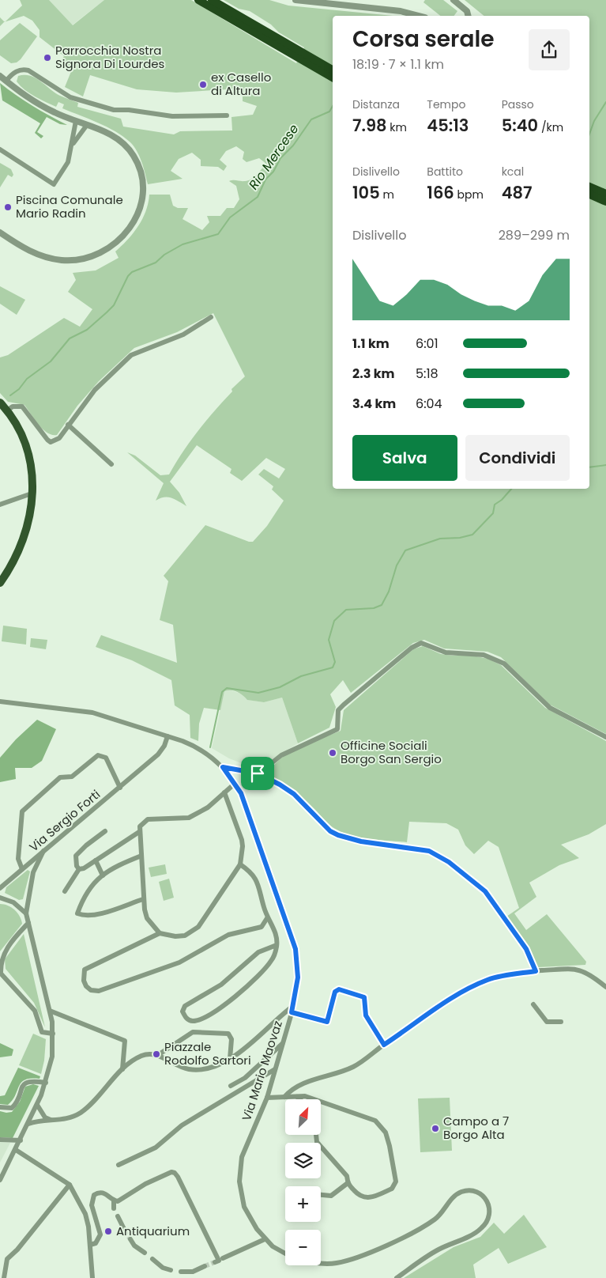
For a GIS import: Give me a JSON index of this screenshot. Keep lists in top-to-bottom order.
{
  "streets": {
    "street": ["Via Sergio Forti", "Via Mario Maovaz"]
  },
  "crossings": [
    ["Via Sergio Forti", "Via Mario Maovaz"]
  ],
  "water": ["Rio Mercese"],
  "places": [
    "Parrocchia Nostra Signora Di Lourdes",
    "ex Casello di Altura",
    "Piscina Comunale Mario Radin",
    "Officine Sociali Borgo San Sergio",
    "Piazzale Rodolfo Sartori",
    "Campo a 7 Borgo Alta",
    "Antiquarium"
  ],
  "north": "top right",
  "page": {
    "heading": ["Corsa serale", "18:19 · 7 × 1.1 km"],
    "stats": [
      ["Distanza", "7.98 km"],
      ["Tempo", "45:13"],
      ["Passo", "5:40 /km"],
      ["Dislivello", "105 m"],
      ["Battito", "166 bpm"],
      ["kcal", "487"]
    ],
    "chart": ["Dislivello", "289–299 m"],
    "list": [
      {
        "name": "1.1 km",
        "note": "6:01"
      },
      {
        "name": "2.3 km",
        "note": "5:18"
      },
      {
        "name": "3.4 km",
        "note": "6:04"
      }
    ],
    "buttons": ["Salva", "Condividi"],
    "map_buttons": ["+", "−"]
  }
}
